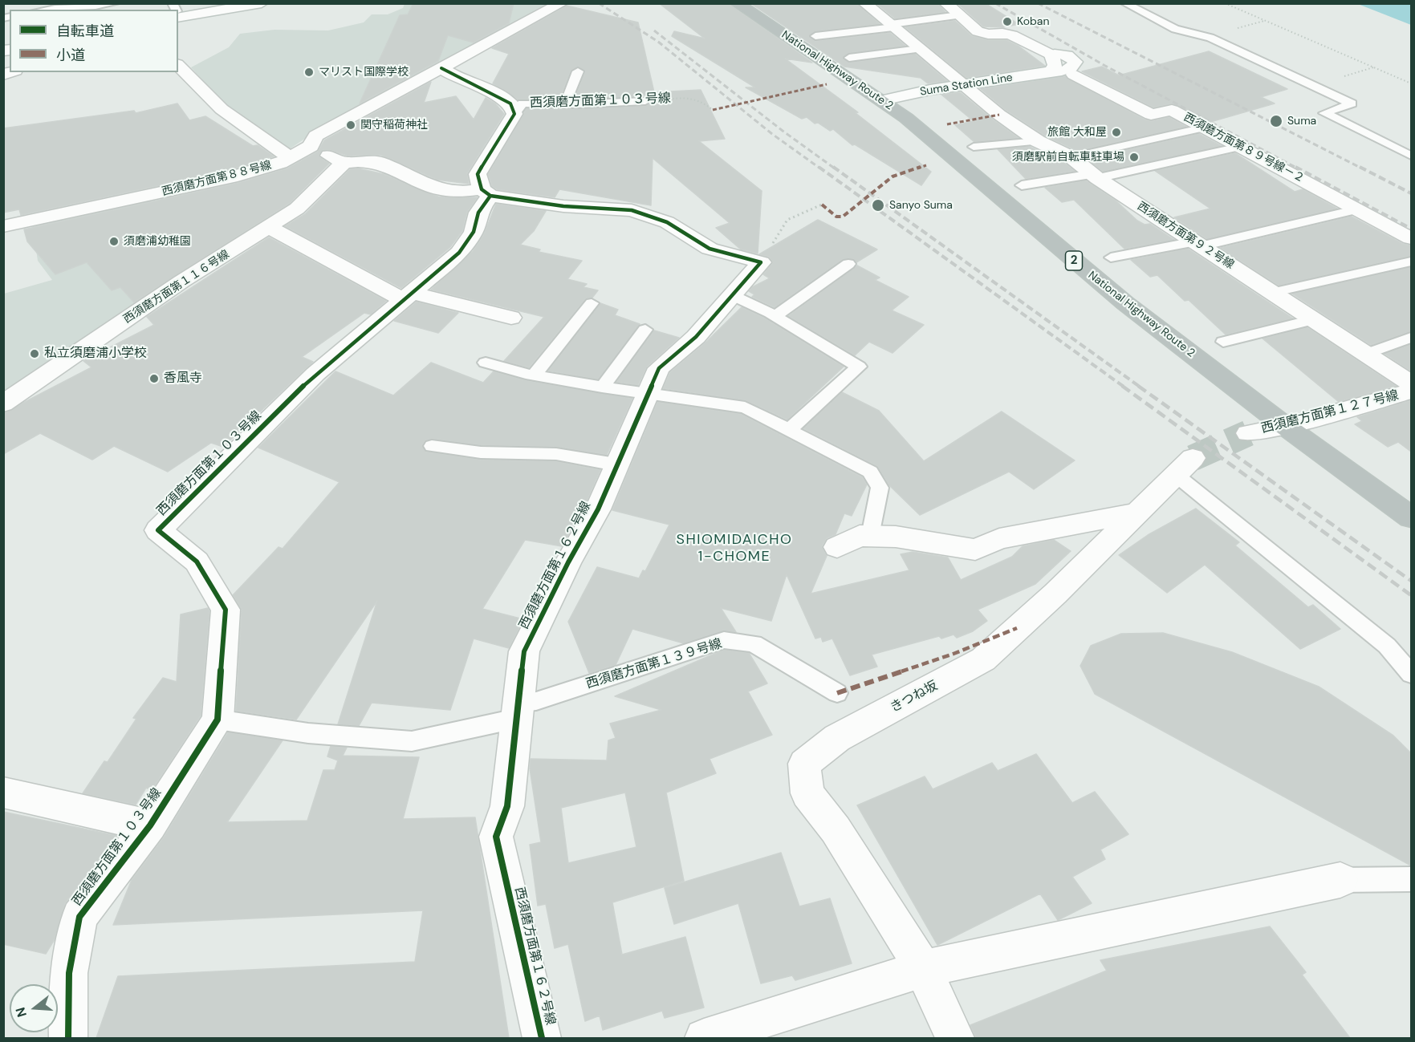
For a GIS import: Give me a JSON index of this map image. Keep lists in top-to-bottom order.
{
  "streets": {
    "highway": ["National Highway Route 2", "2"],
    "street": [
      "Suma Station Line",
      "西須磨方面第１０３号線",
      "西須磨方面第８９号線－２",
      "西須磨方面第８８号線",
      "西須磨方面第９２号線",
      "西須磨方面第１１６号線",
      "西須磨方面第１２７号線",
      "西須磨方面第１６２号線",
      "きつね坂"
    ],
    "lane": ["西須磨方面第１３９号線"]
  },
  "crossings": [
    ["National Highway Route 2", "Suma Station Line"],
    ["National Highway Route 2", "西須磨方面第１２７号線"],
    ["Suma Station Line", "西須磨方面第９２号線"],
    ["西須磨方面第１０３号線", "西須磨方面第１３９号線"],
    ["西須磨方面第１６２号線", "西須磨方面第１３９号線"]
  ],
  "districts": ["SHIOMIDAICHO 1-CHOME"],
  "places": [
    "Koban",
    "マリスト国際学校",
    "Suma",
    "関守稲荷神社",
    "旅館 大和屋",
    "須磨駅前自転車駐車場",
    "Sanyo Suma",
    "須磨浦幼稚園",
    "私立須磨浦小学校",
    "香風寺"
  ],
  "legend": ["自転車道", "小道"],
  "north": "left"
}
